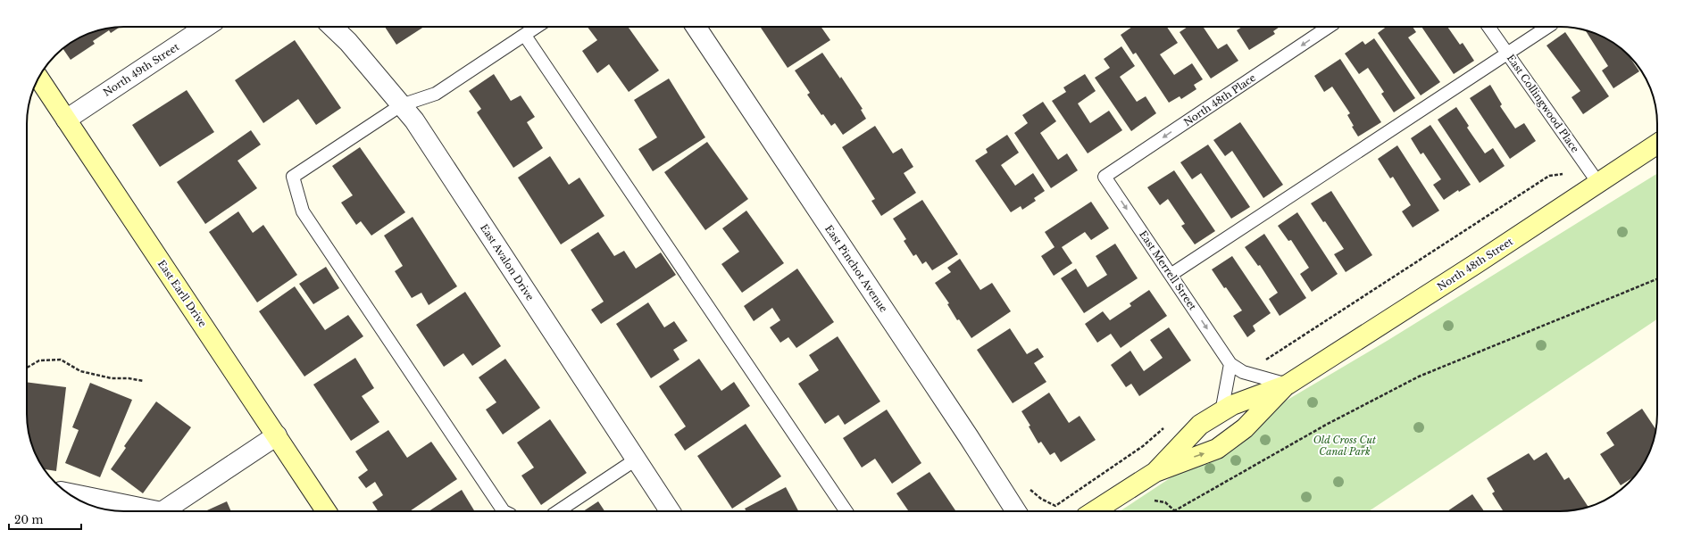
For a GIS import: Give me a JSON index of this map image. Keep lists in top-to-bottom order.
{
  "streets": {
    "street": [
      "North 49th Street",
      "East Avalon Drive",
      "North 48th Street",
      "East Pinchot Avenue",
      "East Earll Drive"
    ],
    "lane": ["North 48th Place", "East Collingwood Place", "East Merrell Street"]
  },
  "crossings": [
    ["North 49th Street", "East Earll Drive"],
    ["North 48th Place", "East Merrell Street"],
    ["East Collingwood Place", "North 48th Street"],
    ["North 48th Street", "East Merrell Street"]
  ],
  "one_way": ["North 48th Place", "East Merrell Street"],
  "parks": ["Old Cross Cut Canal Park"],
  "scale_bar": "20 m"
}
